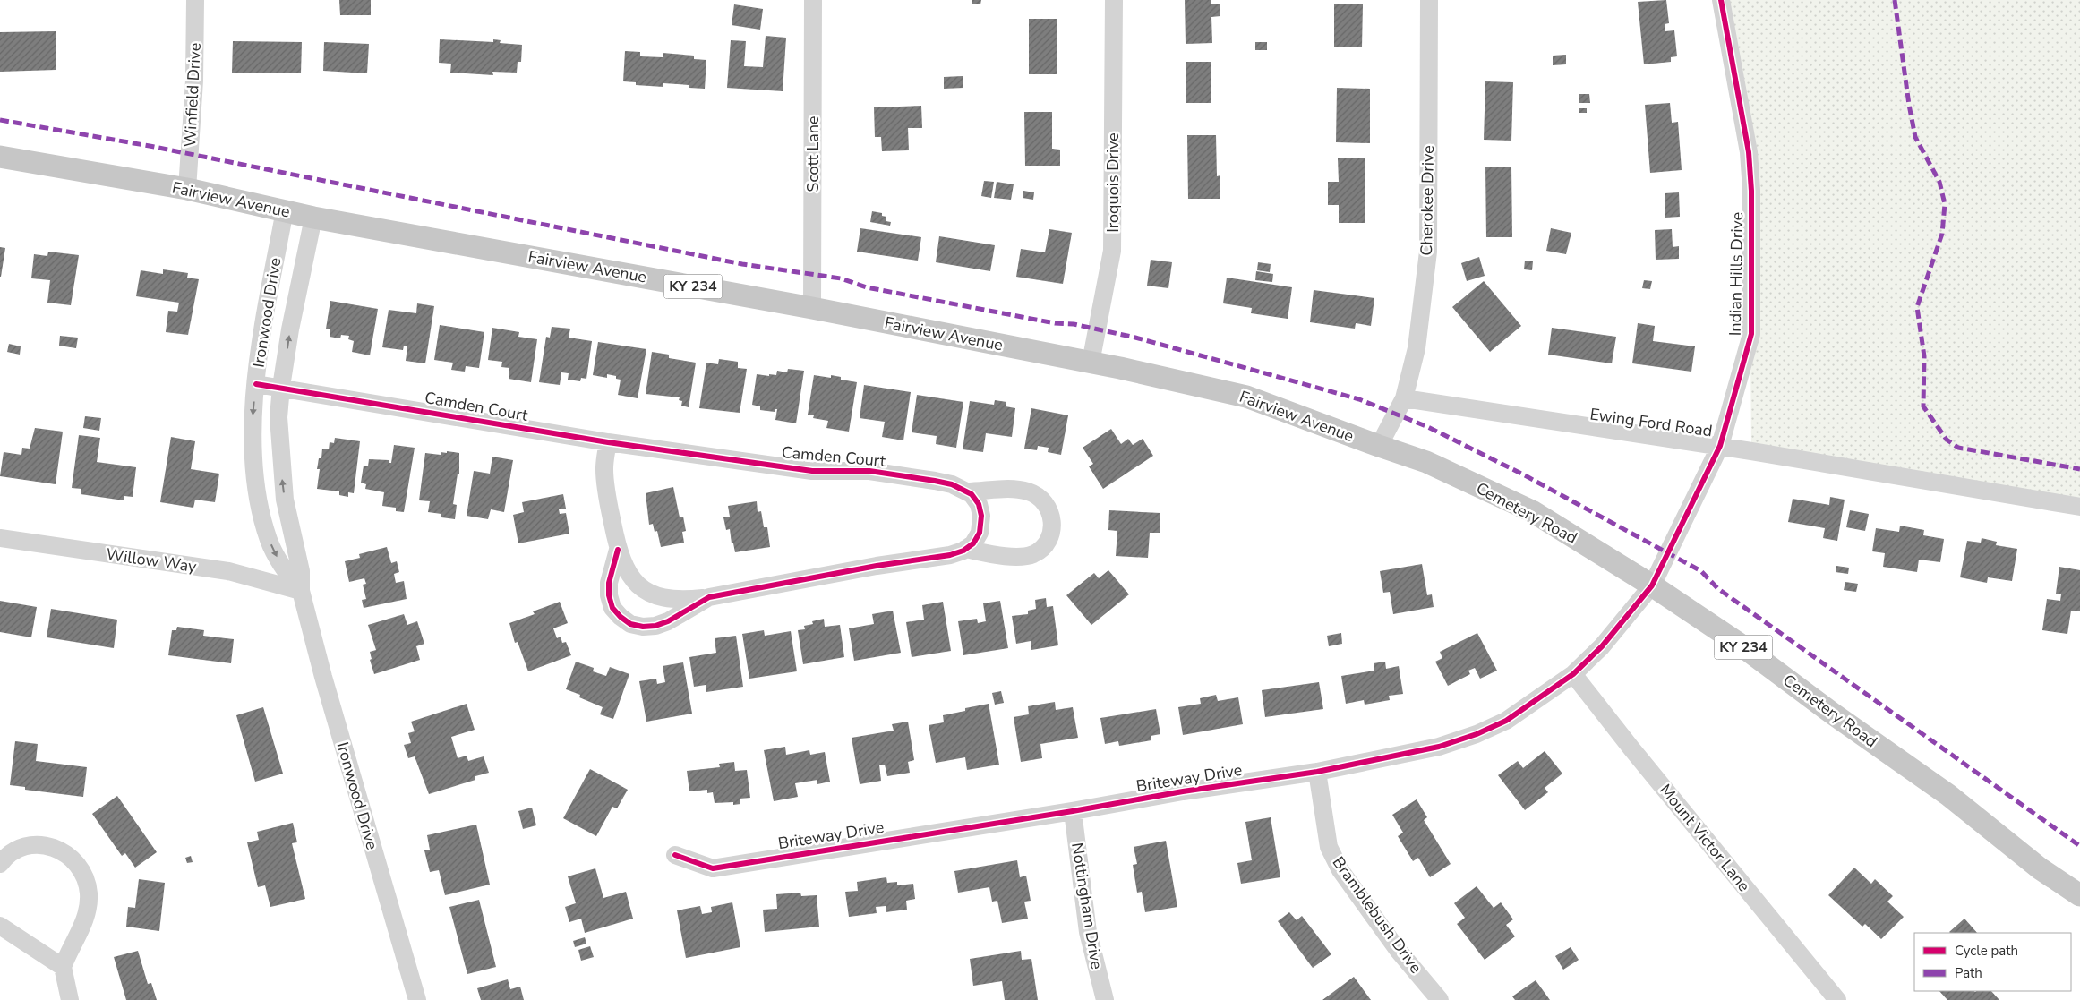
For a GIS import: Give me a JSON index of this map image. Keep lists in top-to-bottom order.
{
  "streets": {
    "main road": ["Fairview Avenue", "KY 234", "Cemetery Road"],
    "street": [
      "Winfield Drive",
      "Scott Lane",
      "Iroquois Drive",
      "Cherokee Drive",
      "Indian Hills Drive",
      "Ironwood Drive",
      "Camden Court",
      "Ewing Ford Road",
      "Willow Way",
      "Briteway Drive",
      "Mount Victor Lane",
      "Nottingham Drive",
      "Bramblebush Drive"
    ]
  },
  "crossings": [
    ["Winfield Drive", "Fairview Avenue"],
    ["Scott Lane", "Fairview Avenue"],
    ["Iroquois Drive", "Fairview Avenue"],
    ["Fairview Avenue", "Ironwood Drive"],
    ["Fairview Avenue", "Cemetery Road"],
    ["Cherokee Drive", "Ewing Ford Road"],
    ["Indian Hills Drive", "Ewing Ford Road"],
    ["Indian Hills Drive", "Cemetery Road"],
    ["Indian Hills Drive", "Briteway Drive"],
    ["Ironwood Drive", "Camden Court"],
    ["Ironwood Drive", "Willow Way"],
    ["Cemetery Road", "Briteway Drive"],
    ["Briteway Drive", "Mount Victor Lane"],
    ["Briteway Drive", "Nottingham Drive"],
    ["Briteway Drive", "Bramblebush Drive"]
  ],
  "legend": ["Cycle path", "Path"]
}
